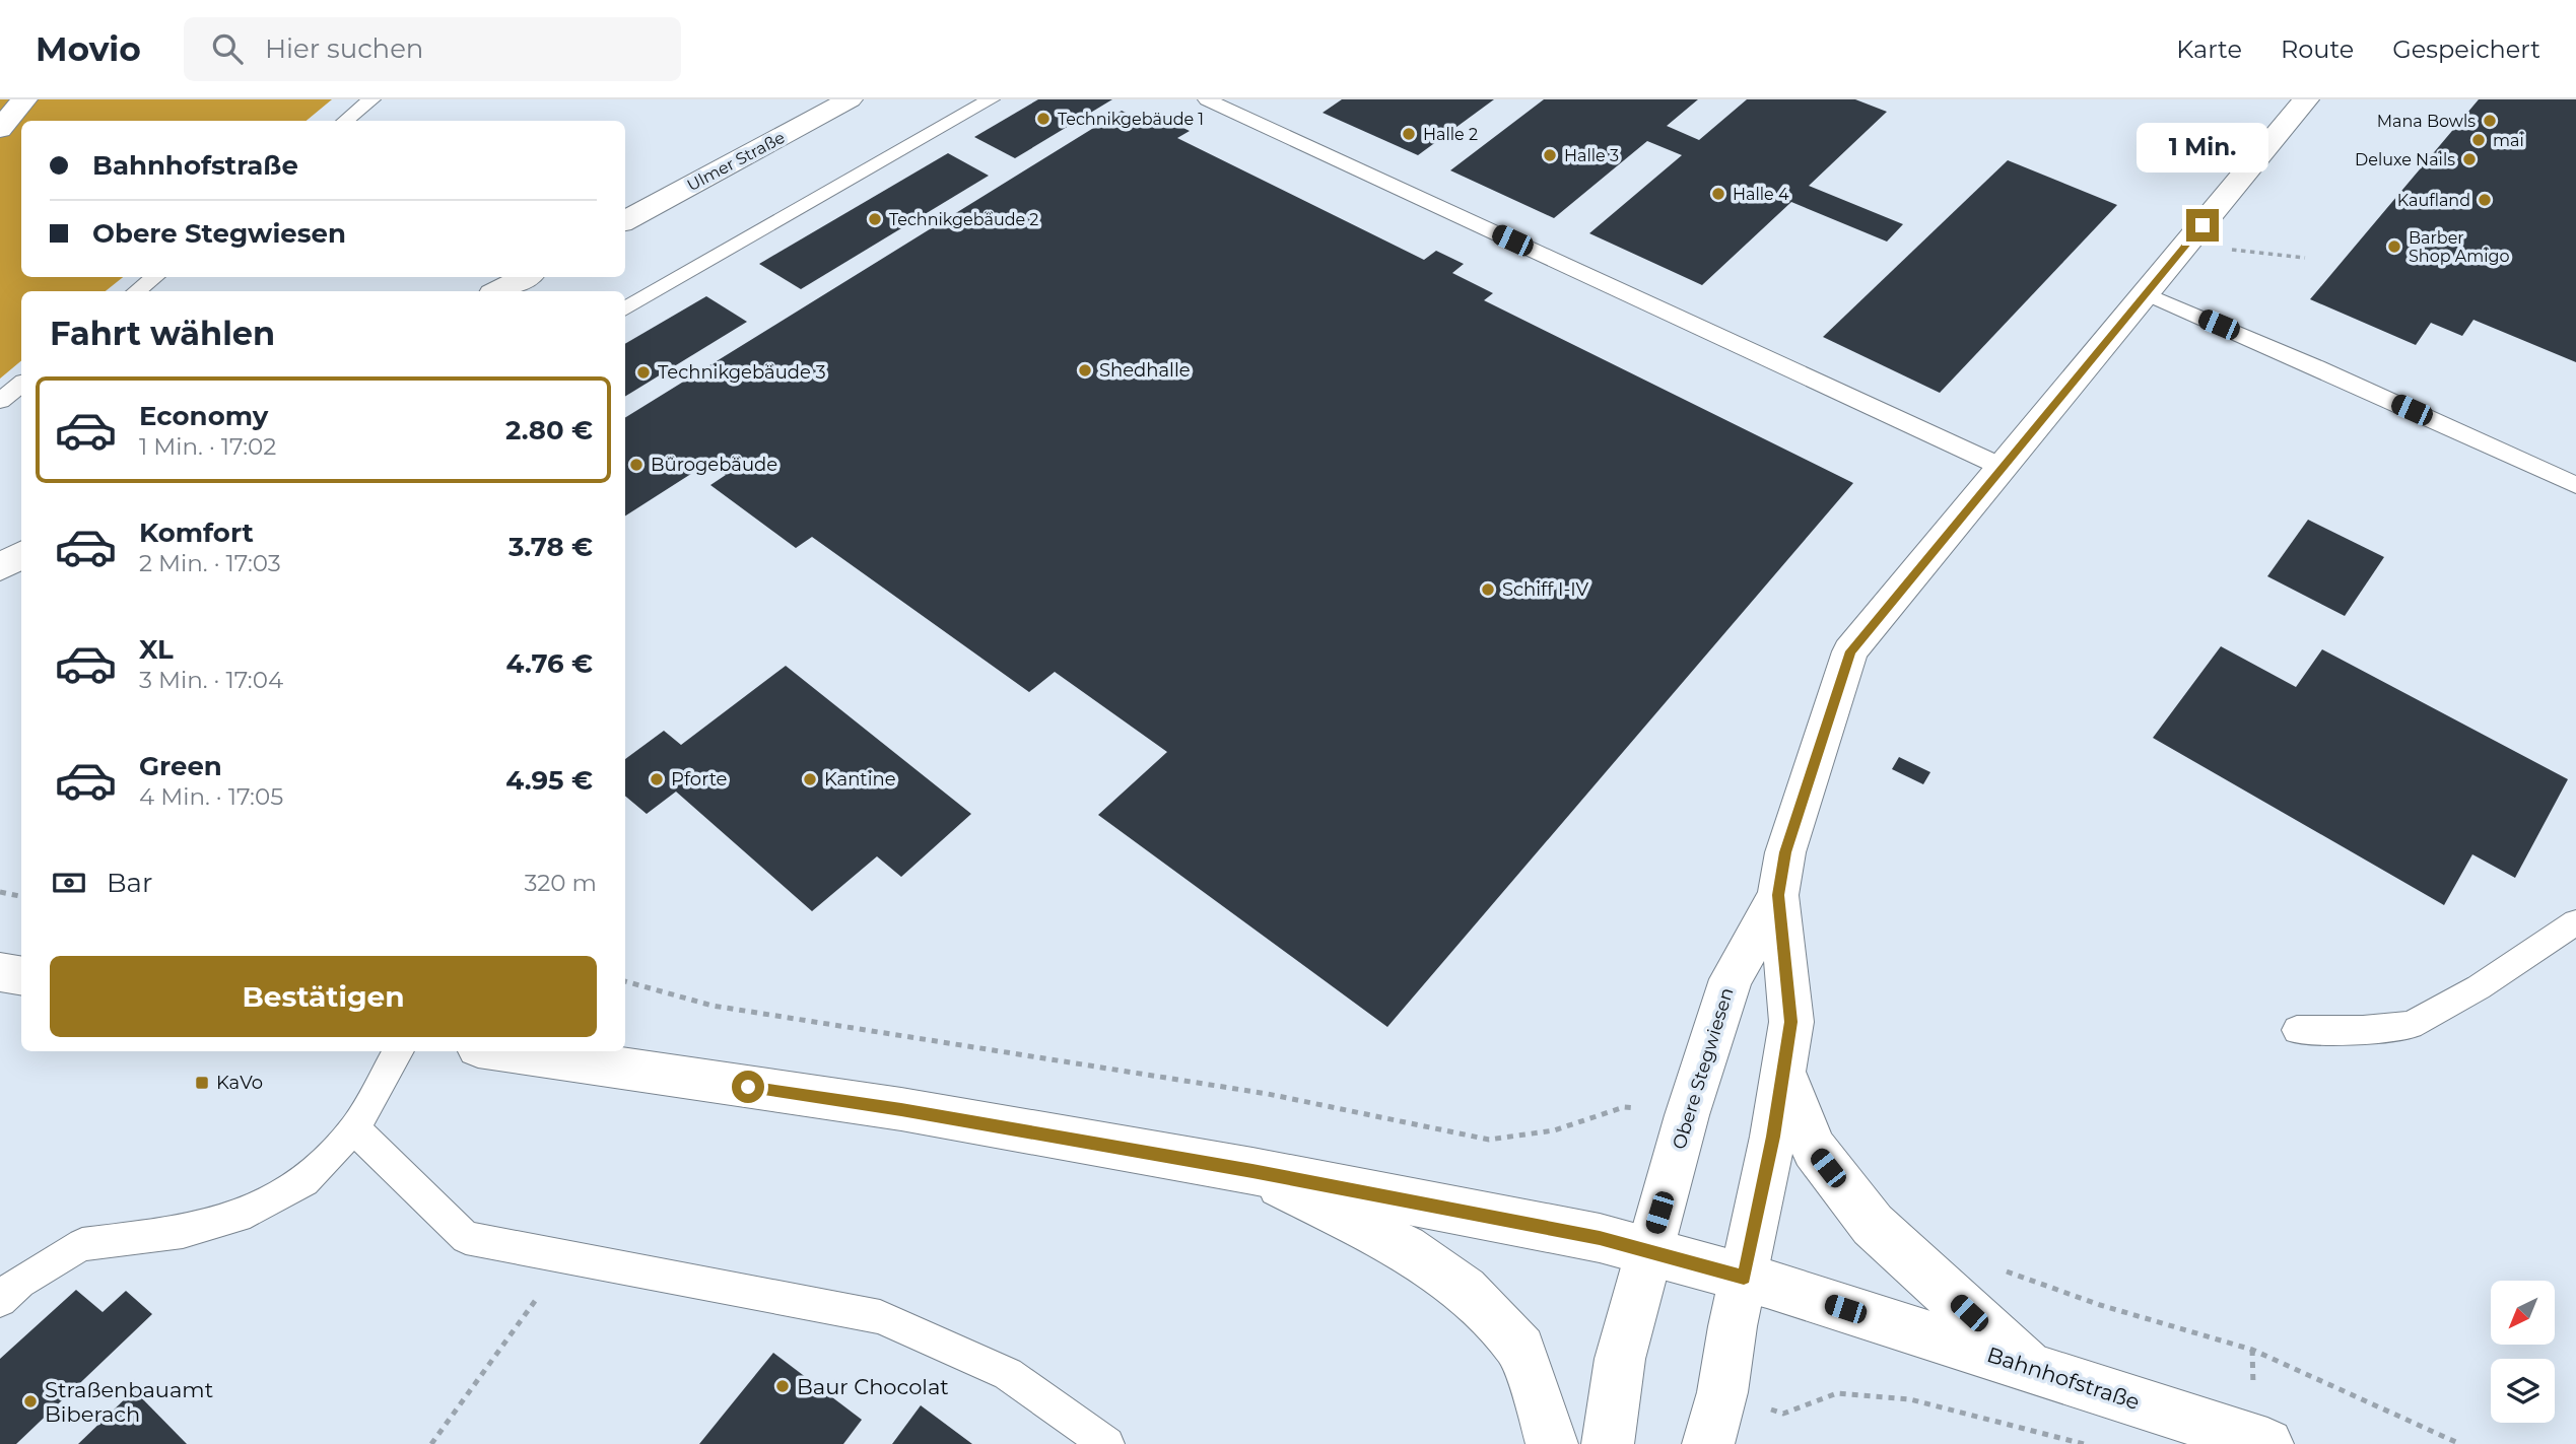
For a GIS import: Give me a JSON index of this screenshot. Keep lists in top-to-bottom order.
{
  "streets": {
    "street": ["Ulmer Straße", "Obere Stegwiesen", "Bahnhofstraße"]
  },
  "crossings": [
    ["Obere Stegwiesen", "Bahnhofstraße"]
  ],
  "places": {
    "other": [
      "Technikgebäude 1",
      "Mana Bowls",
      "Halle 2",
      "mai",
      "Halle 3",
      "Deluxe Nails",
      "Halle 4",
      "Kaufland",
      "Technikgebäude 2",
      "Barber Shop Amigo",
      "Shedhalle",
      "Technikgebäude 3",
      "Bürogebäude",
      "Schiff I-IV",
      "Pforte",
      "Kantine",
      "Baur Chocolat",
      "Straßenbauamt Biberach"
    ],
    "transit": ["KaVo"]
  },
  "north": "bottom left",
  "page": {
    "header": "Movio",
    "search": "Hier suchen",
    "nav": ["Karte", "Route", "Gespeichert"],
    "banner": ["Bahnhofstraße", "Obere Stegwiesen"],
    "bubble": "1 Min.",
    "heading": "Fahrt wählen",
    "list": [
      {
        "name": "Economy",
        "note": "1 Min. · 17:02",
        "value": "2.80 €"
      },
      {
        "name": "Komfort",
        "note": "2 Min. · 17:03",
        "value": "3.78 €"
      },
      {
        "name": "XL",
        "note": "3 Min. · 17:04",
        "value": "4.76 €"
      },
      {
        "name": "Green",
        "note": "4 Min. · 17:05",
        "value": "4.95 €"
      }
    ],
    "pay": ["Bar", "320 m"],
    "buttons": "Bestätigen"
  }
}
